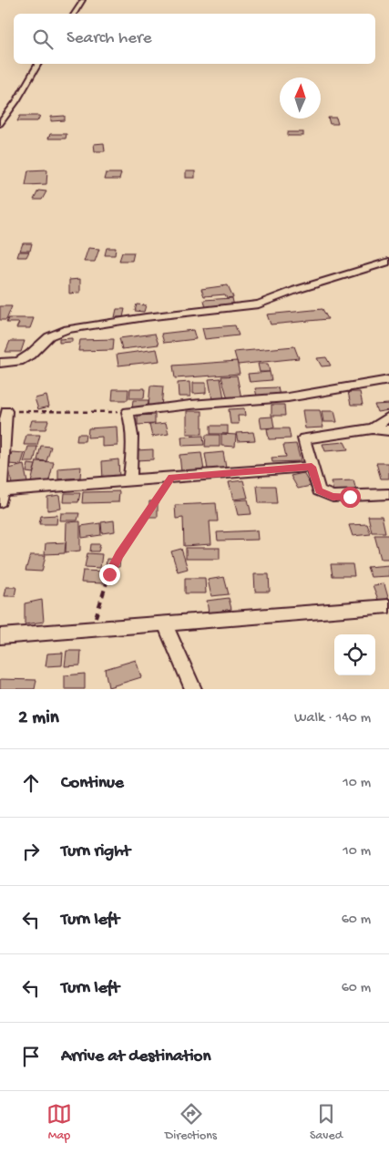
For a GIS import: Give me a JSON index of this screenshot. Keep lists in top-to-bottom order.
{
  "north": "top",
  "page": {
    "search": "Search here",
    "heading": ["2 min", "Walk · 140 m"],
    "list": [
      ["Continue", "10 m"],
      ["Turn right", "10 m"],
      ["Turn left", "60 m"],
      ["Turn left", "60 m"],
      "Arrive at destination"
    ],
    "nav": ["Map", "Directions", "Saved"]
  }
}
